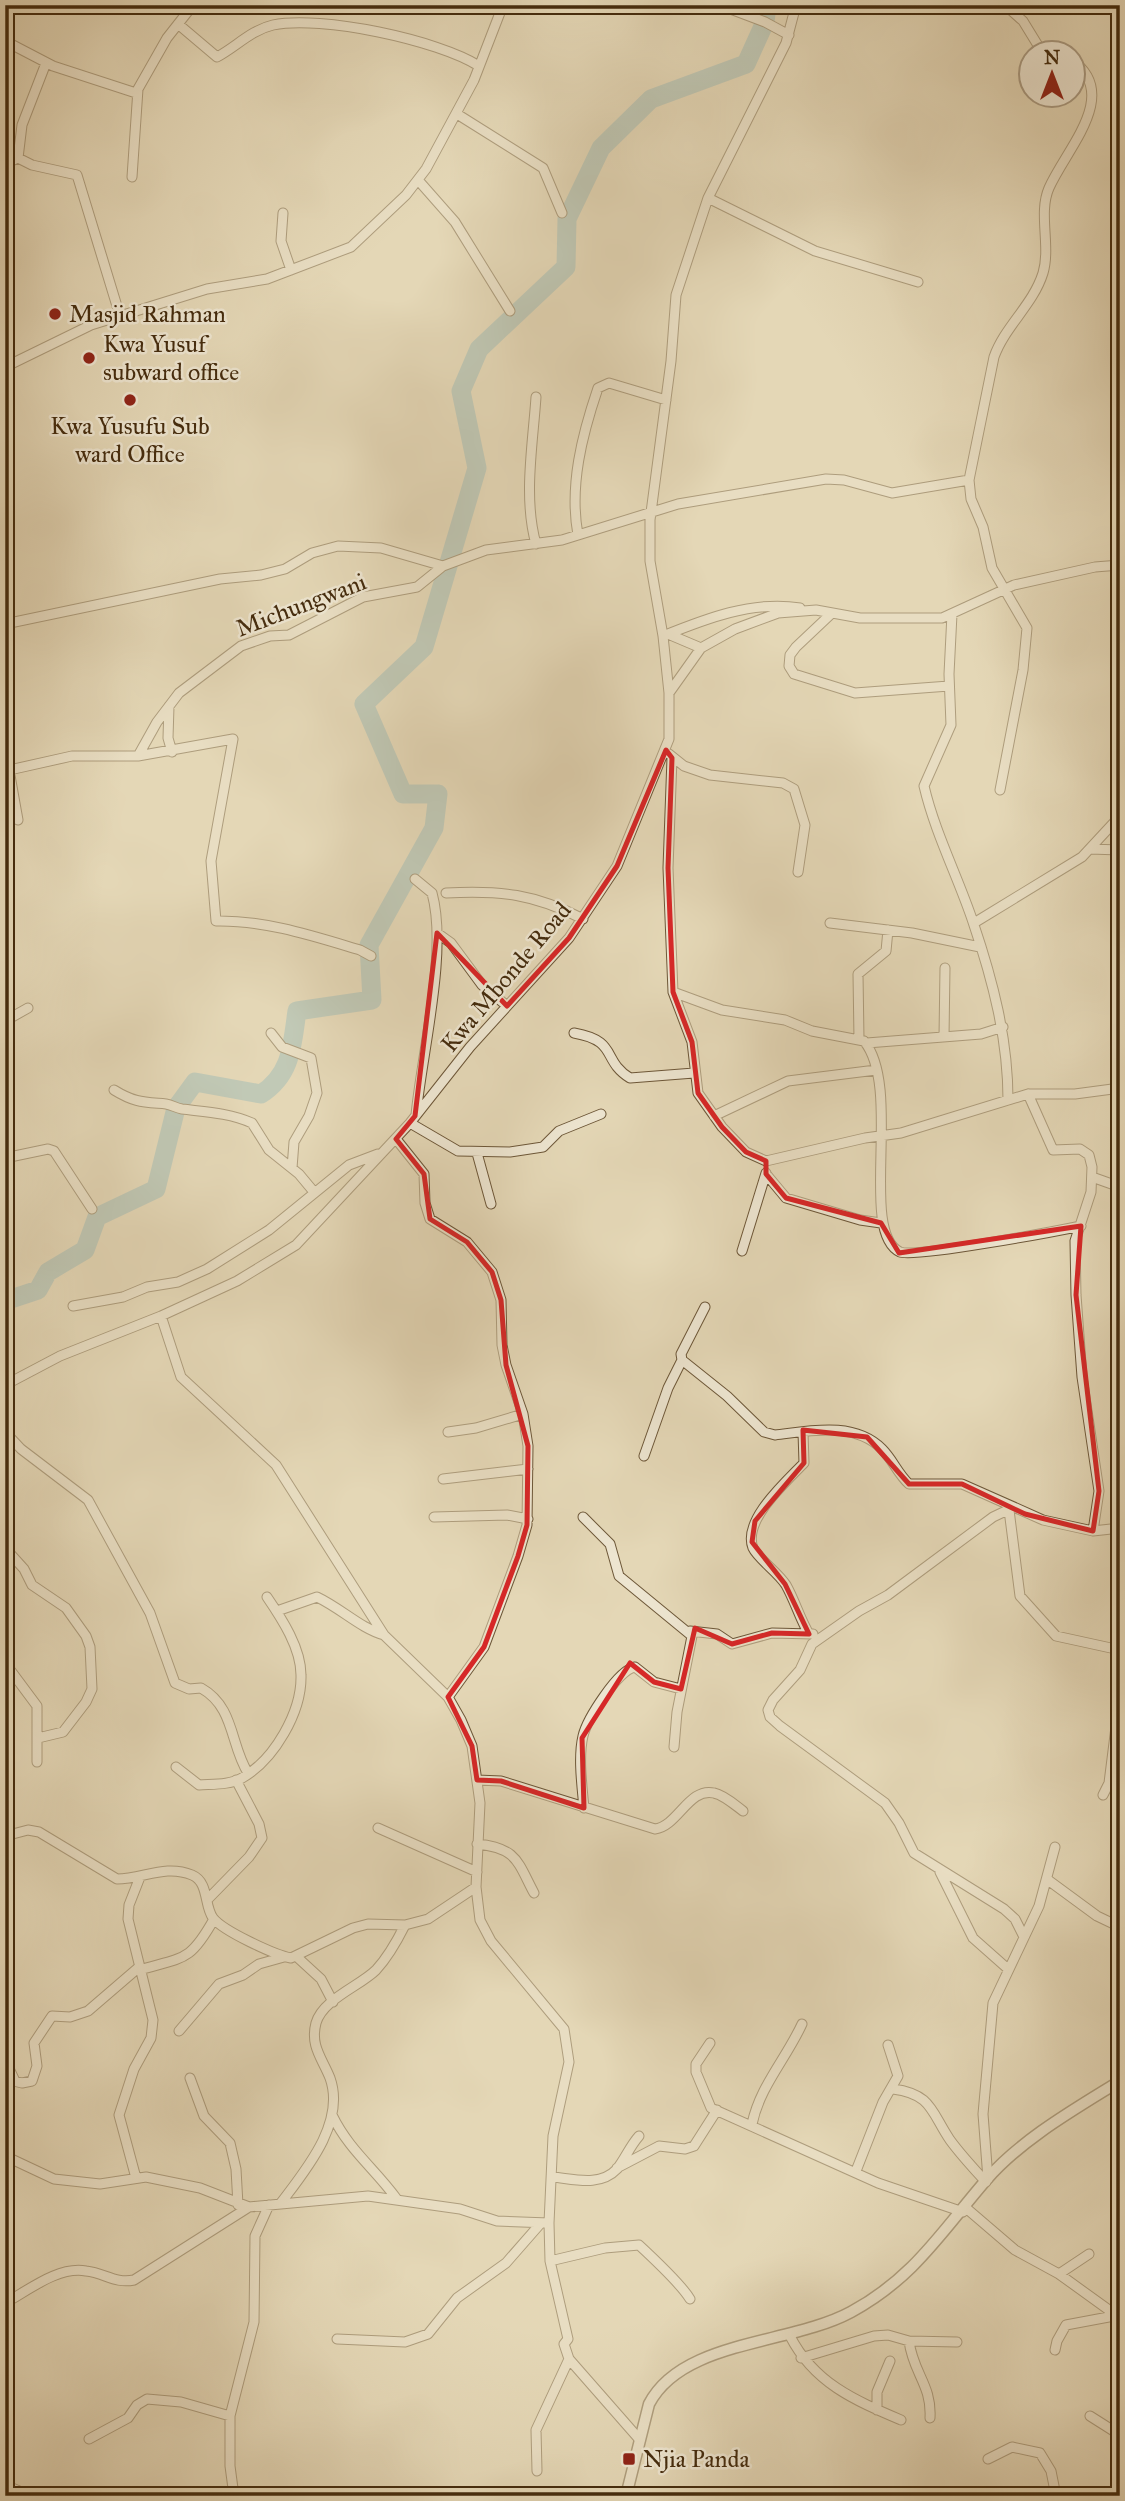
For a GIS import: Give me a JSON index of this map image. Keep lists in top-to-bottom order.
{
  "streets": {
    "street": ["Michungwani", "Kwa Mbonde Road"]
  },
  "crossings": [
    ["Michungwani", "Kwa Mbonde Road"]
  ],
  "places": {
    "other": ["Masjid Rahman", "Kwa Yusuf subward office", "Kwa Yusufu Sub ward Office"],
    "transit": ["Njia Panda"]
  },
  "north": "top"
}
